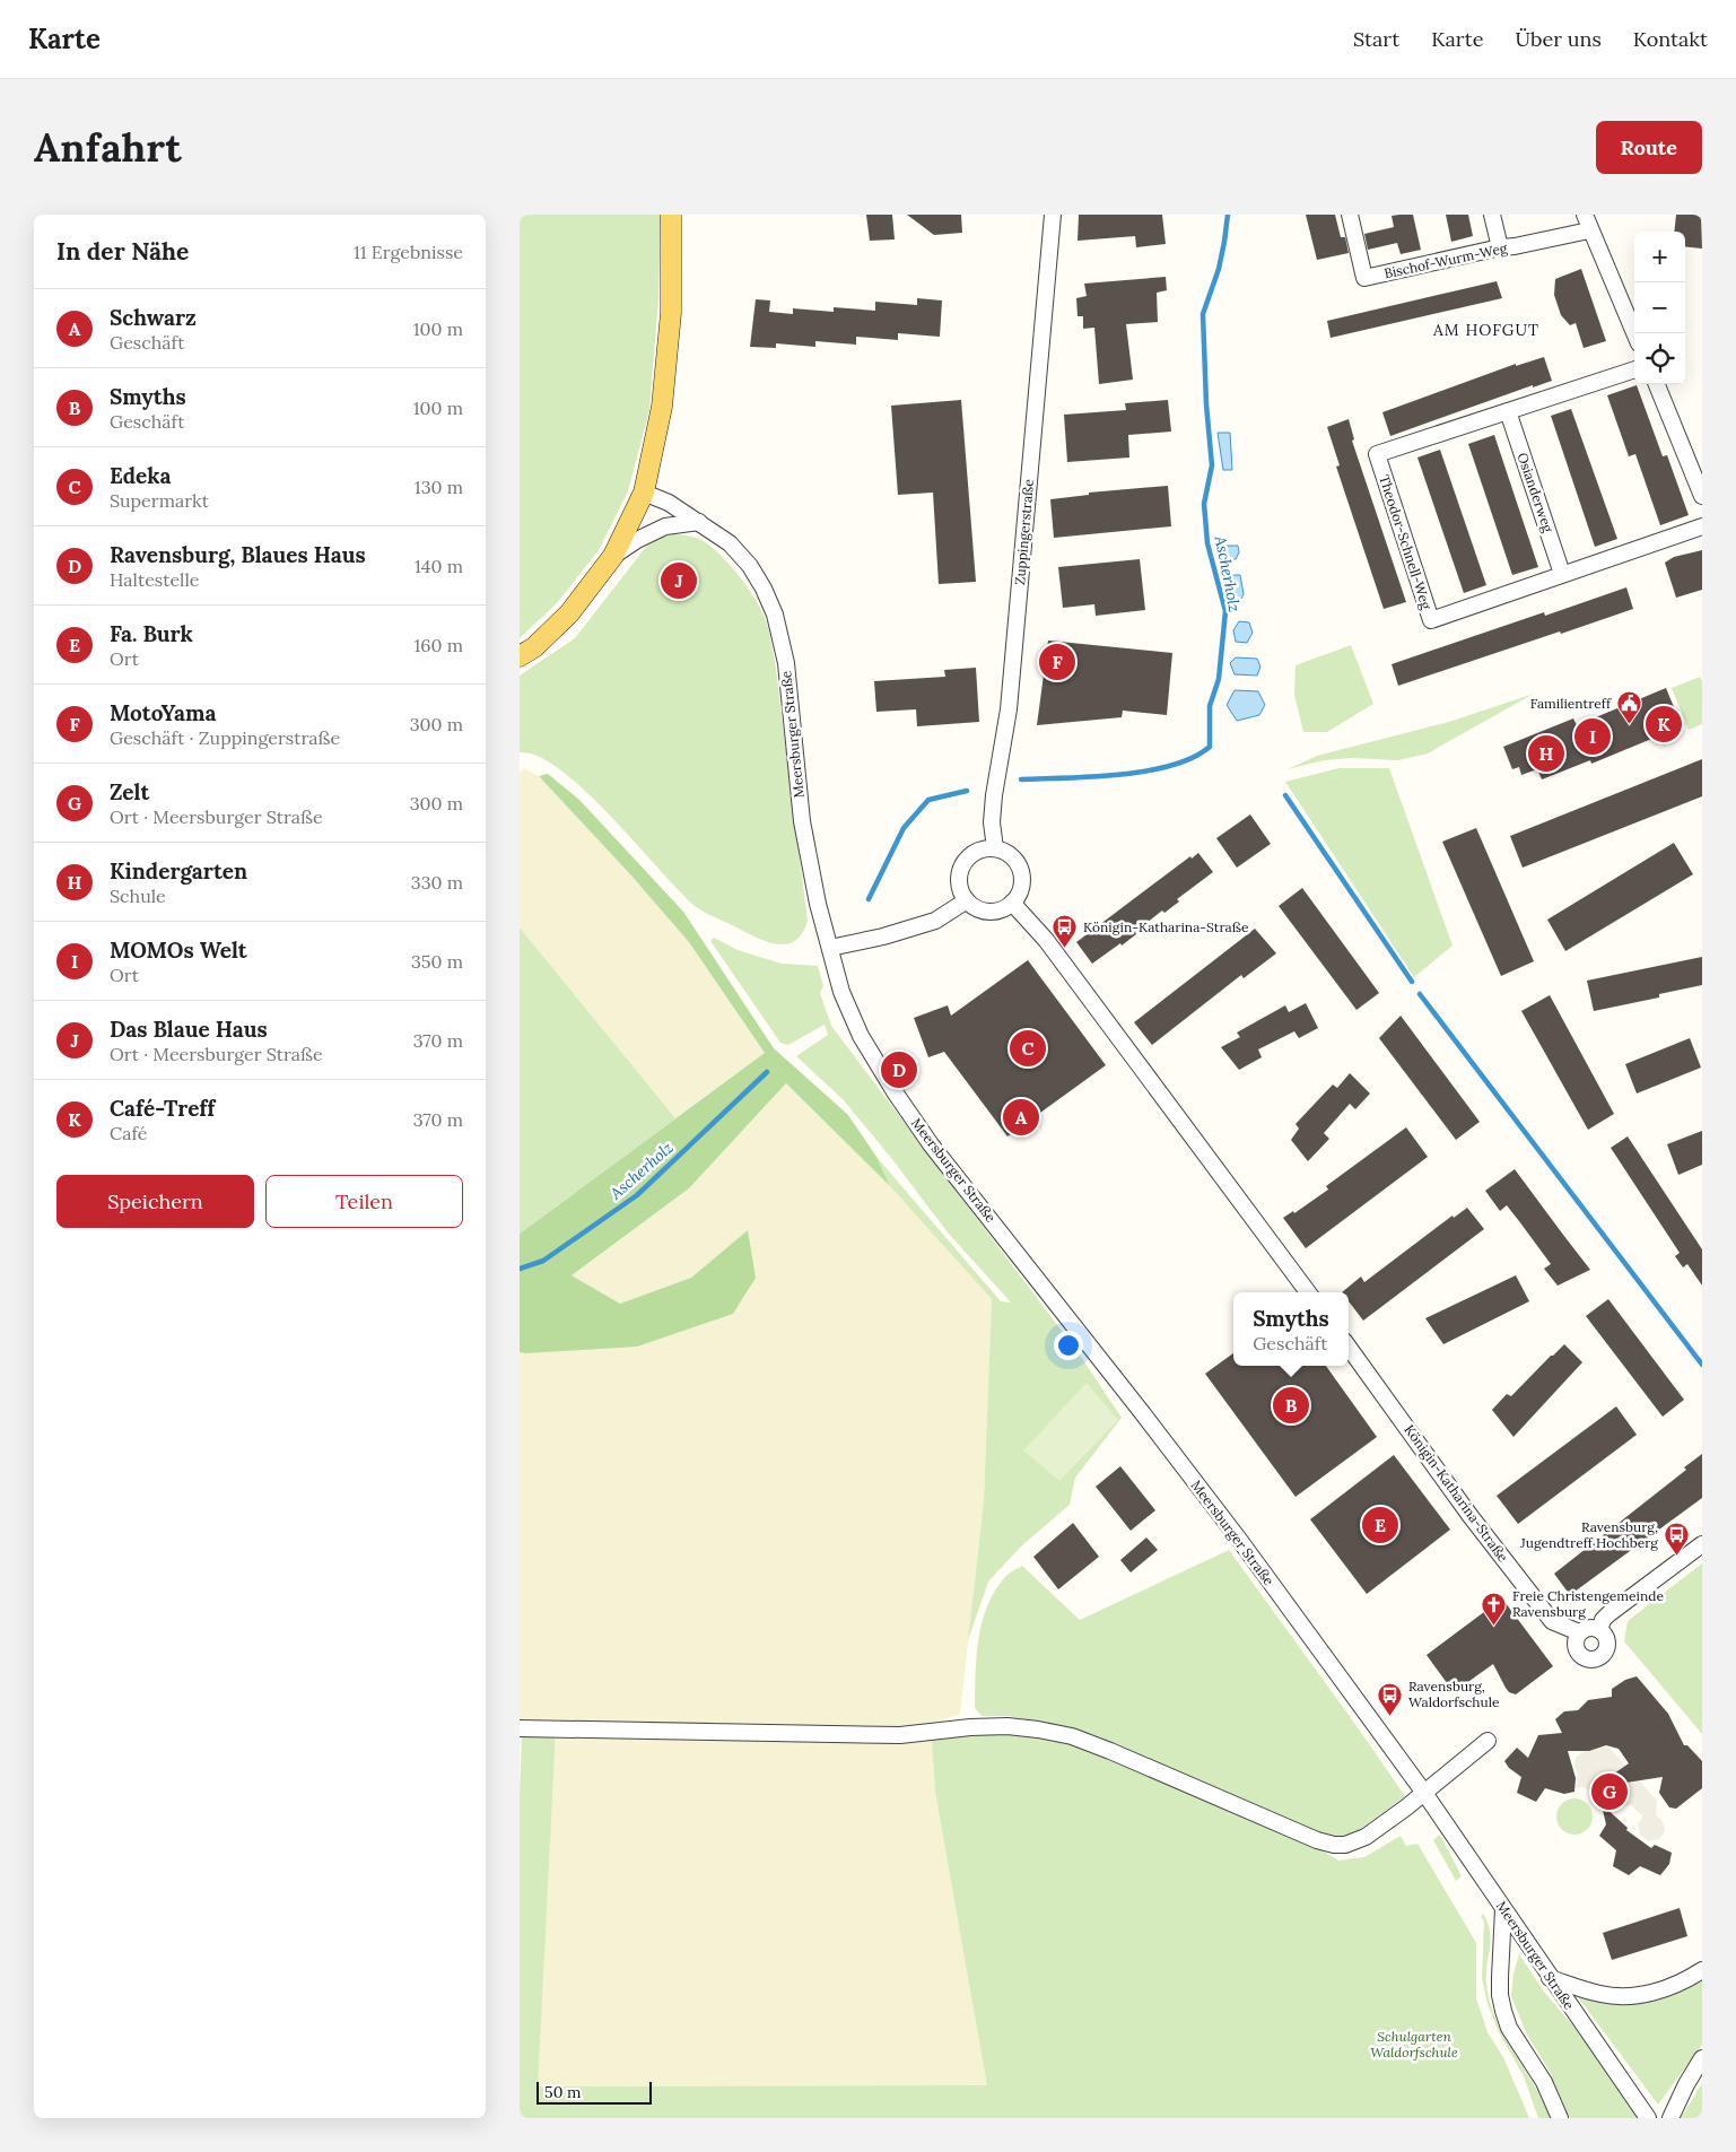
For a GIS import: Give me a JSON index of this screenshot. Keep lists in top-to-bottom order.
{
  "streets": {
    "street": [
      "Bischof-Wurm-Weg",
      "Osianderweg",
      "Zuppingerstraße",
      "Theodor-Schnell-Weg",
      "Meersburger Straße",
      "Königin-Katharina-Straße"
    ]
  },
  "crossings": [
    ["Osianderweg", "Theodor-Schnell-Weg"]
  ],
  "districts": ["AM HOFGUT"],
  "water": ["Ascherholz"],
  "parks": ["Schulgarten Waldorfschule"],
  "places": {
    "public building": ["Familientreff"],
    "bus stop": ["Königin-Katharina-Straße", "Ravensburg, Jugendtreff Hochberg", "Ravensburg, Waldorfschule"],
    "church": ["Freie Christengemeinde Ravensburg"]
  },
  "scale_bar": "50 m",
  "page": {
    "header": "Karte",
    "nav": [
      "Start",
      "Karte",
      "Über uns",
      "Kontakt"
    ],
    "buttons": [
      "Route",
      ["Speichern", "Teilen"]
    ],
    "title": "Anfahrt",
    "heading": ["In der Nähe", "11 Ergebnisse"],
    "map_buttons": ["+", "−"],
    "list": [
      {
        "mark": "A",
        "name": "Schwarz",
        "note": "Geschäft",
        "value": "100 m"
      },
      {
        "mark": "B",
        "name": "Smyths",
        "note": "Geschäft",
        "value": "100 m"
      },
      {
        "mark": "C",
        "name": "Edeka",
        "note": "Supermarkt",
        "value": "130 m"
      },
      {
        "mark": "D",
        "name": "Ravensburg, Blaues Haus",
        "note": "Haltestelle",
        "value": "140 m"
      },
      {
        "mark": "E",
        "name": "Fa. Burk",
        "note": "Ort",
        "value": "160 m"
      },
      {
        "mark": "F",
        "name": "MotoYama",
        "note": "Geschäft · Zuppingerstraße",
        "value": "300 m"
      },
      {
        "mark": "G",
        "name": "Zelt",
        "note": "Ort · Meersburger Straße",
        "value": "300 m"
      },
      {
        "mark": "H",
        "name": "Kindergarten",
        "note": "Schule",
        "value": "330 m"
      },
      {
        "mark": "I",
        "name": "MOMOs Welt",
        "note": "Ort",
        "value": "350 m"
      },
      {
        "mark": "J",
        "name": "Das Blaue Haus",
        "note": "Ort · Meersburger Straße",
        "value": "370 m"
      },
      {
        "mark": "K",
        "name": "Café-Treff",
        "note": "Café",
        "value": "370 m"
      }
    ],
    "pins": [
      "J",
      "F",
      "K",
      "I",
      "H",
      "C",
      "D",
      "A",
      "B",
      "E",
      "G"
    ],
    "popup": ["Smyths", "Geschäft"],
    "scale": "50 m"
  }
}
